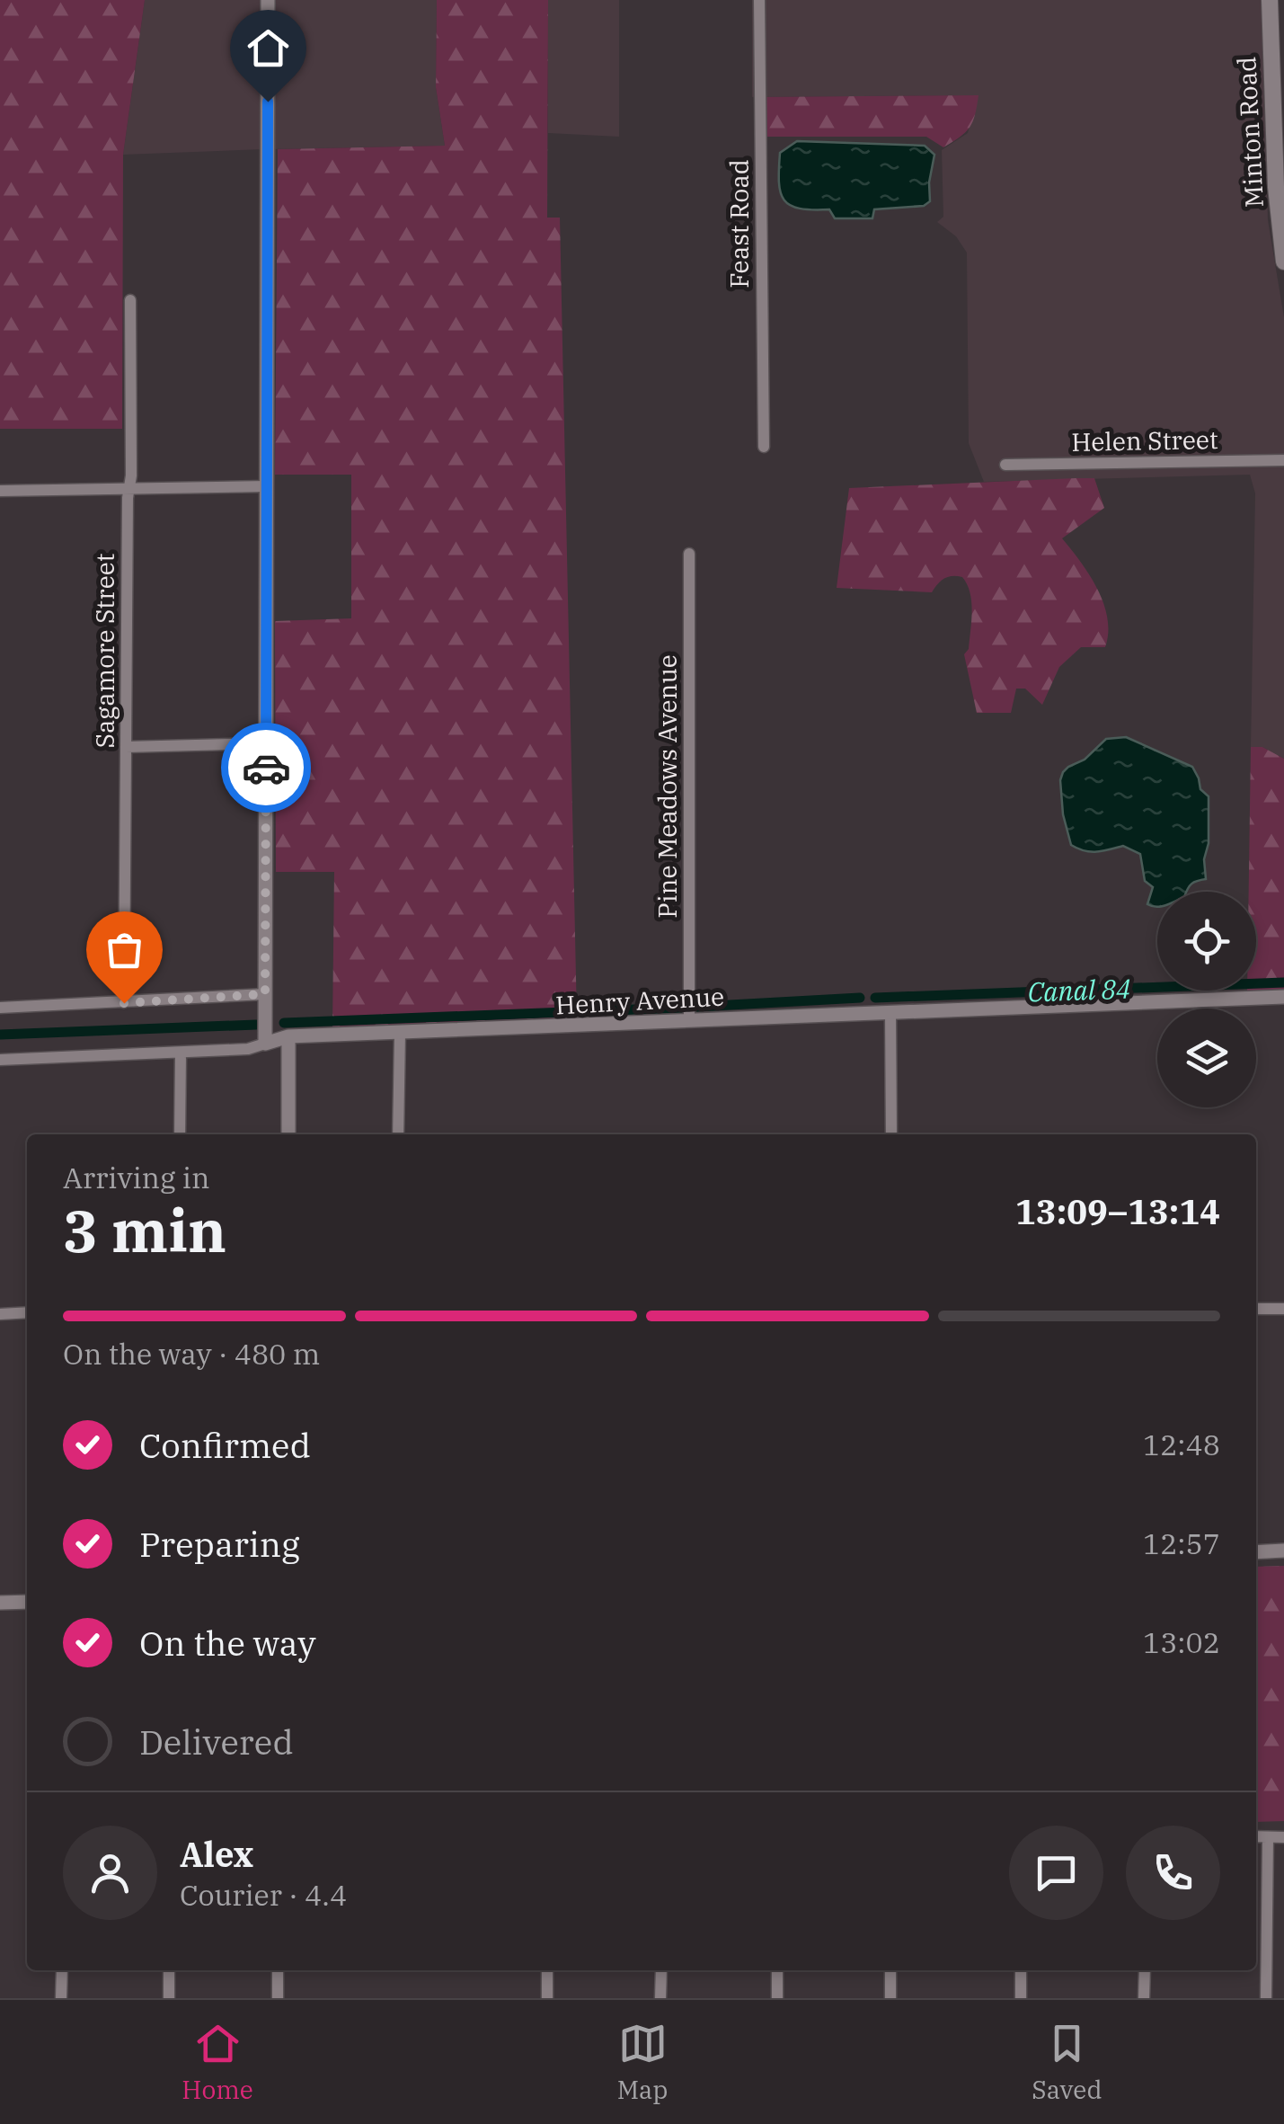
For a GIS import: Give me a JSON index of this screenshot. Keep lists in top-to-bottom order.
{
  "streets": {
    "main road": ["Minton Road"],
    "street": [
      "Feast Road",
      "Helen Street",
      "Sagamore Street",
      "Pine Meadows Avenue",
      "Henry Avenue"
    ]
  },
  "crossings": [
    ["Pine Meadows Avenue", "Henry Avenue"]
  ],
  "water": ["Canal 84"],
  "page": {
    "heading": ["3 min", "Arriving in", "13:09–13:14"],
    "panel": ["Alex", "Courier · 4.4"],
    "bar": "On the way · 480 m",
    "list": [
      ["Confirmed", "12:48"],
      ["Preparing", "12:57"],
      ["On the way", "13:02"],
      "Delivered"
    ],
    "tabs": ["Home", "Map", "Saved"]
  }
}
